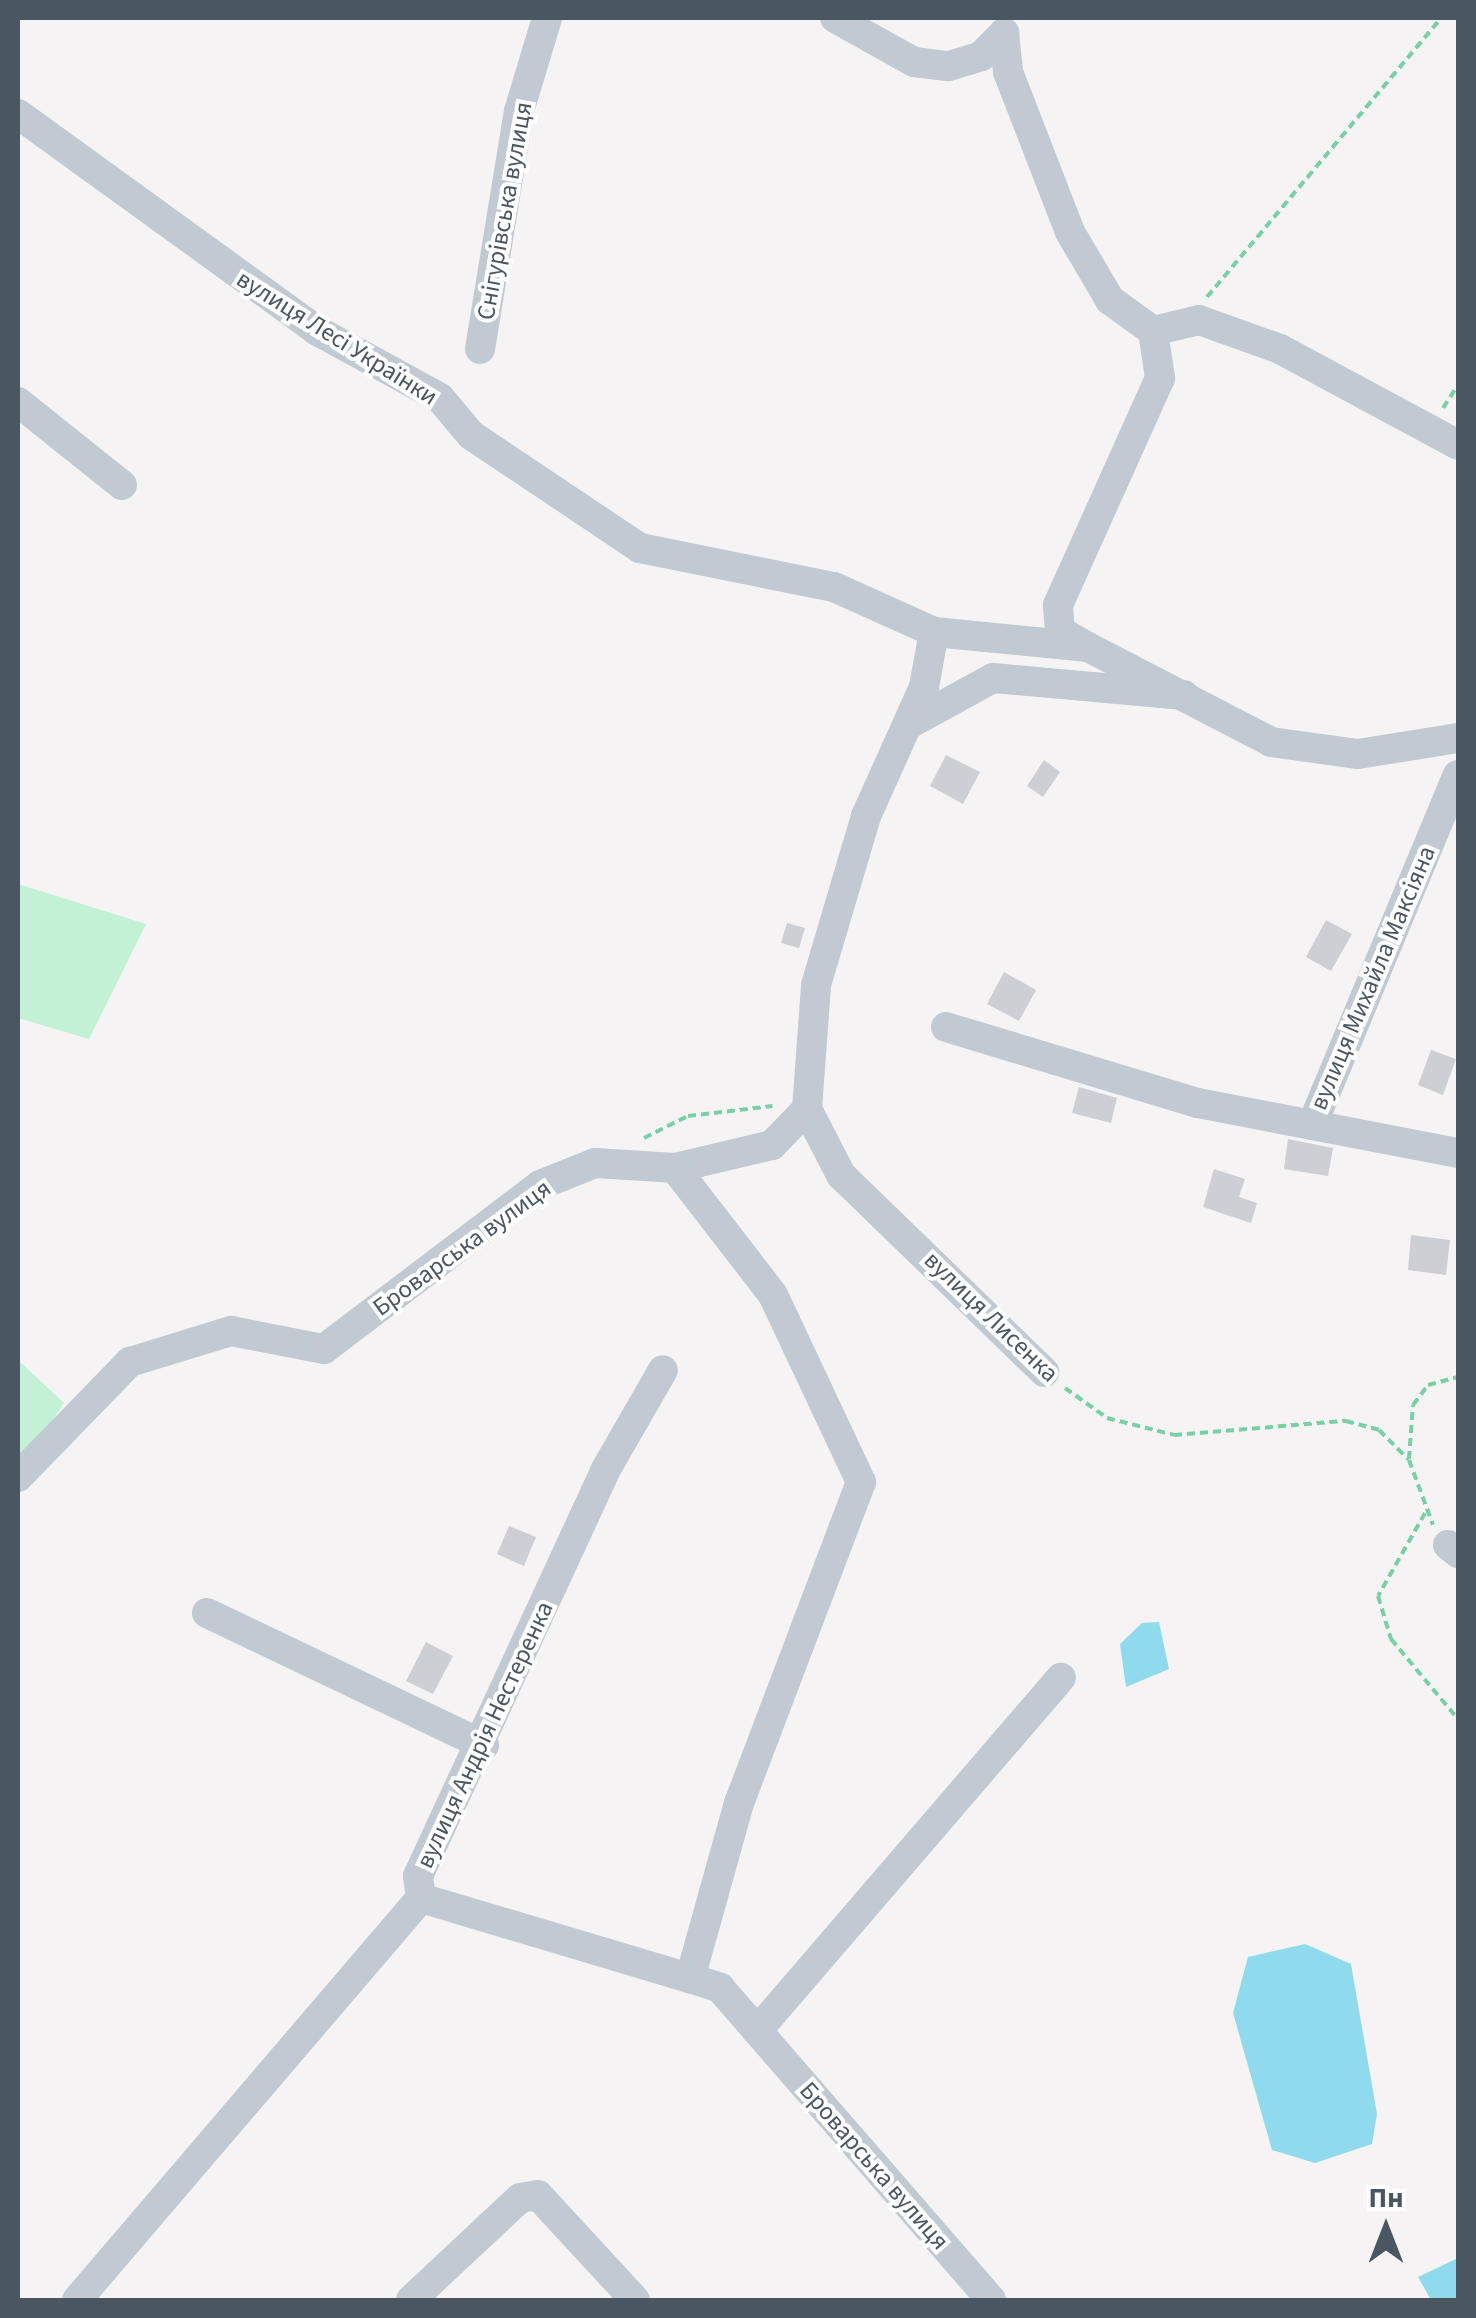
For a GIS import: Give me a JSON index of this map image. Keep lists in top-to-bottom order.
{
  "streets": {
    "street": [
      "Снігурівська вулиця",
      "вулиця Лесі Українки",
      "вулиця Михайла Максіяна",
      "Броварська вулиця",
      "вулиця Лисенка",
      "вулиця Андрія Нестеренка"
    ]
  },
  "crossings": [
    ["Броварська вулиця", "вулиця Лисенка"],
    ["Броварська вулиця", "вулиця Андрія Нестеренка"]
  ],
  "north": "top"
}
